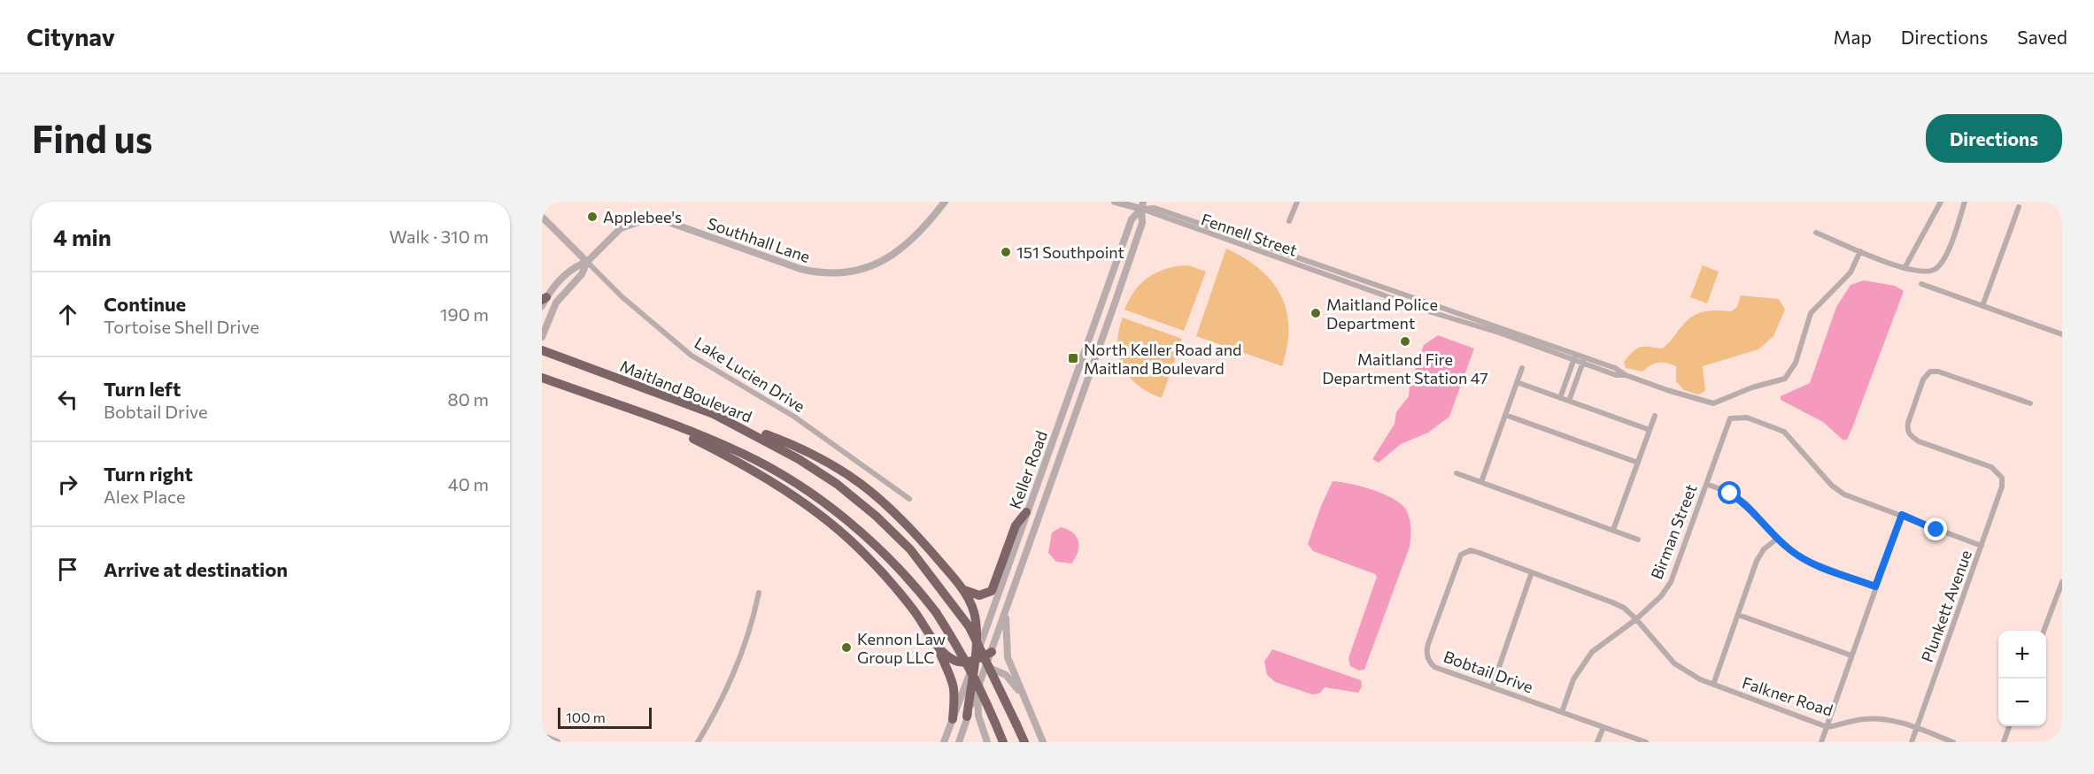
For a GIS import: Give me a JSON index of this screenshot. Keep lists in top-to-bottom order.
{
  "streets": {
    "highway": ["Maitland Boulevard"],
    "street": [
      "Fennell Street",
      "Southhall Lane",
      "Lake Lucien Drive",
      "Keller Road",
      "Birman Street",
      "Plunkett Avenue",
      "Bobtail Drive",
      "Falkner Road"
    ]
  },
  "crossings": [
    ["Fennell Street", "Keller Road"],
    ["Southhall Lane", "Lake Lucien Drive"],
    ["Birman Street", "Bobtail Drive"],
    ["Birman Street", "Falkner Road"],
    ["Plunkett Avenue", "Falkner Road"],
    ["Bobtail Drive", "Falkner Road"]
  ],
  "places": {
    "other": [
      "Applebee's",
      "151 Southpoint",
      "Maitland Police Department",
      "Maitland Fire Department Station 47",
      "Kennon Law Group LLC"
    ],
    "transit": ["North Keller Road and Maitland Boulevard"]
  },
  "scale_bar": "100 m",
  "page": {
    "header": "Citynav",
    "nav": ["Map", "Directions", "Saved"],
    "buttons": "Directions",
    "title": "Find us",
    "heading": ["4 min", "Walk · 310 m"],
    "list": [
      ["Continue", "Tortoise Shell Drive", "190 m"],
      ["Turn left", "Bobtail Drive", "80 m"],
      ["Turn right", "Alex Place", "40 m"],
      "Arrive at destination"
    ],
    "map_buttons": ["+", "−"],
    "scale": "100 m"
  }
}
